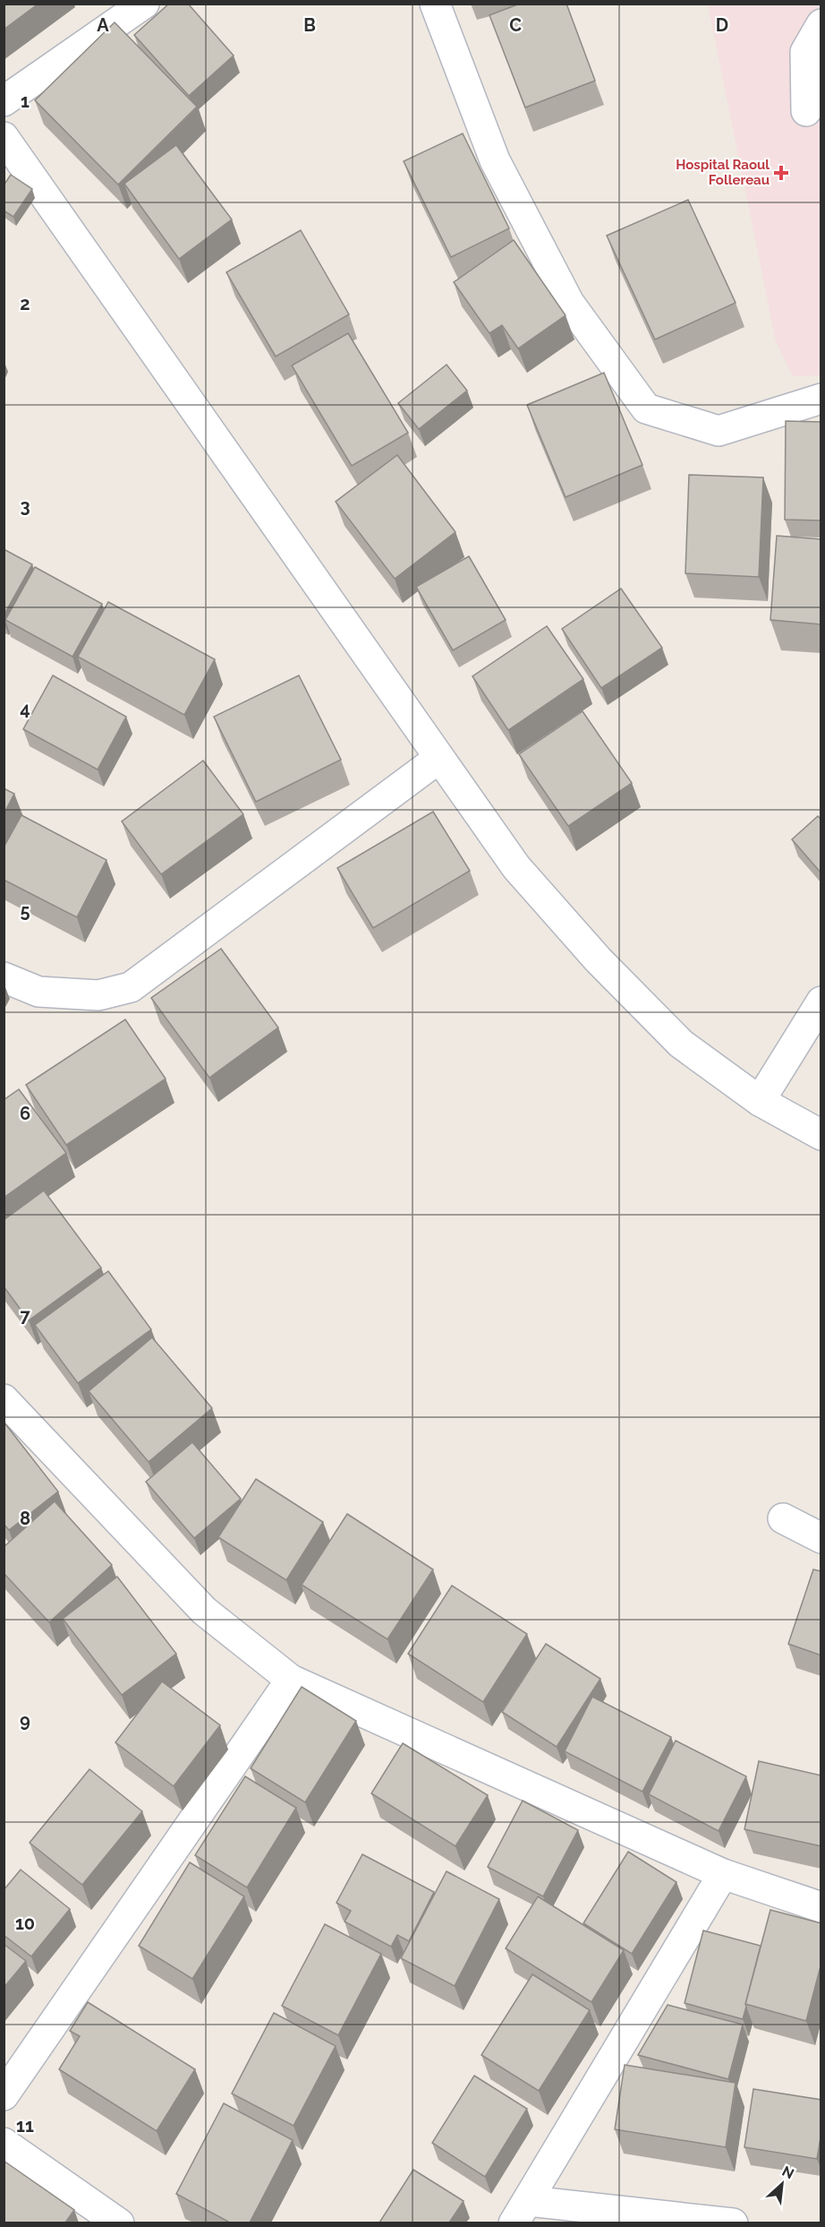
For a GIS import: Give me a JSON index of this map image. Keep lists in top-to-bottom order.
{
  "places": {
    "health": ["Hospital Raoul Follereau"]
  },
  "north": "top right",
  "grid": {
    "columns": [
      "A",
      "B",
      "C",
      "D"
    ],
    "rows": [
      "1",
      "2",
      "3",
      "4",
      "5",
      "6",
      "7",
      "8",
      "9",
      "10",
      "11"
    ]
  }
}
